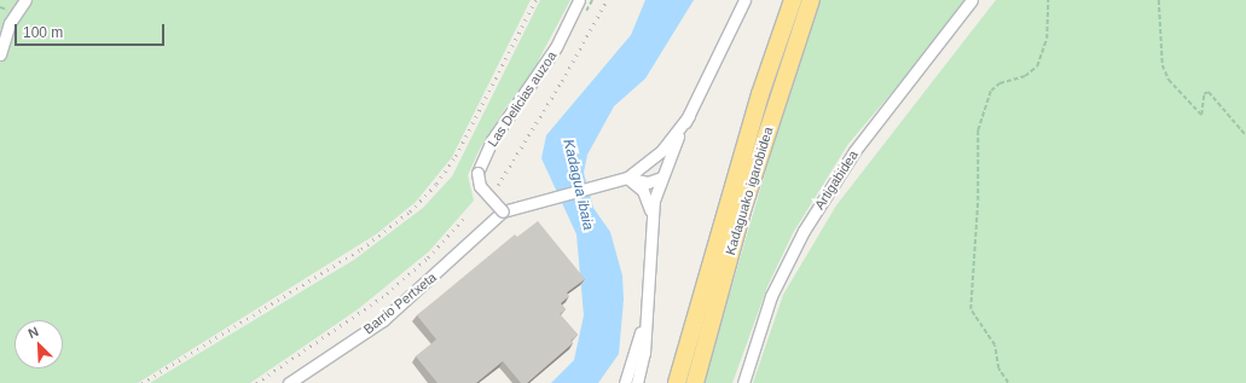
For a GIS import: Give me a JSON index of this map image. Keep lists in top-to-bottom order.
{
  "streets": {
    "highway": ["Kadaguako igarobidea"],
    "street": ["Las Delicias auzoa", "Artigabidea", "Barrio Pertxeta"]
  },
  "crossings": [
    ["Las Delicias auzoa", "Barrio Pertxeta"]
  ],
  "water": ["Kadagua ibaia"],
  "scale_bar": "100 m",
  "north": "top left"
}
